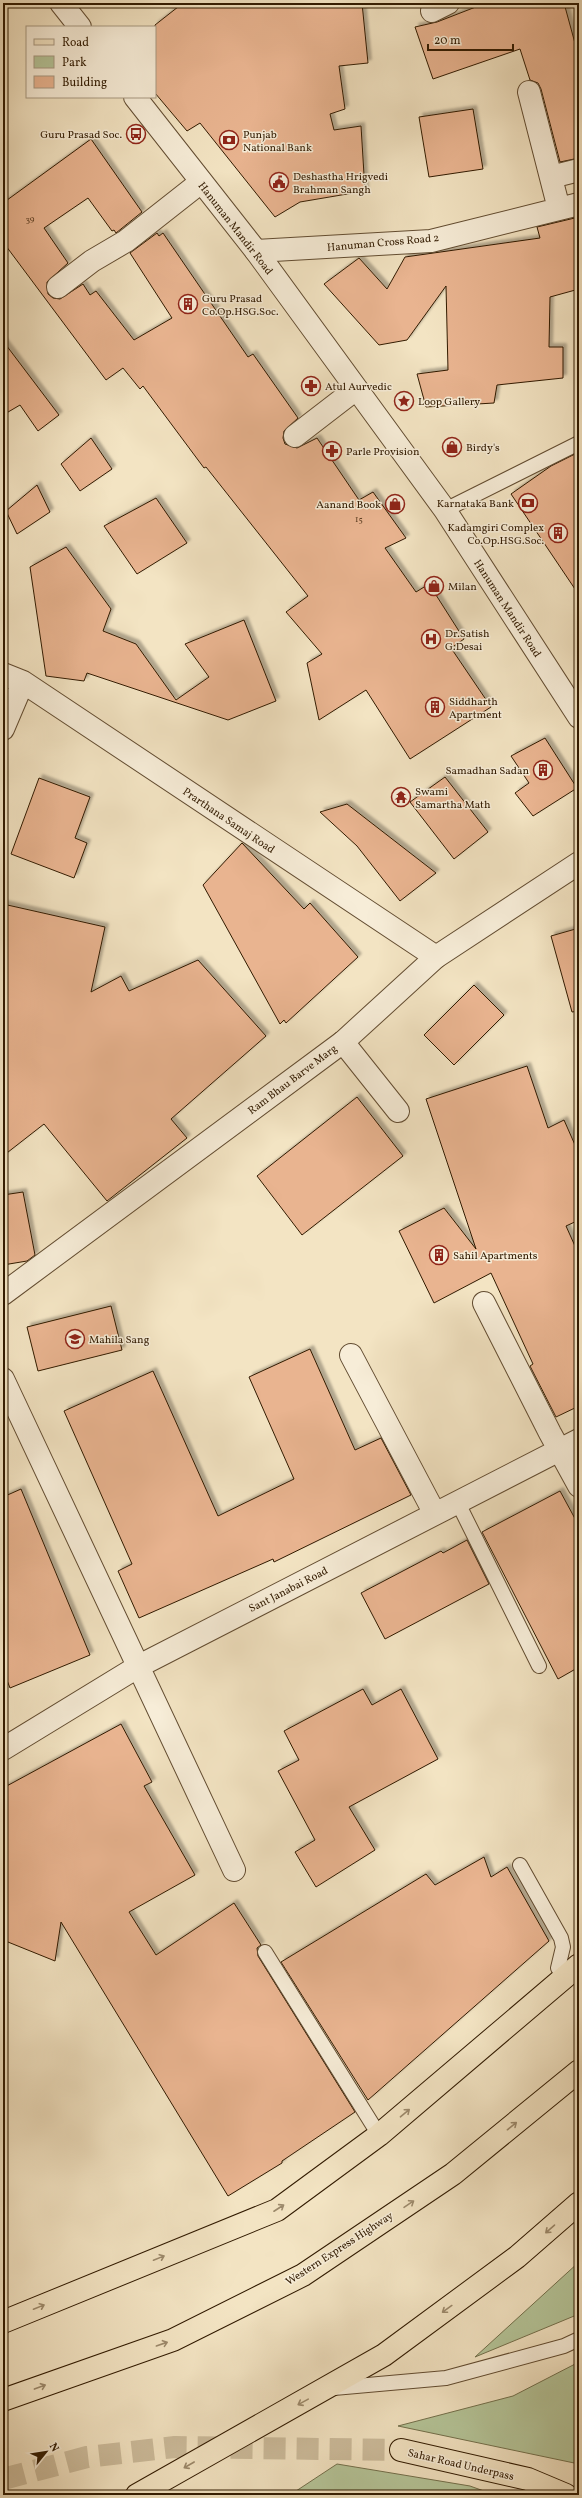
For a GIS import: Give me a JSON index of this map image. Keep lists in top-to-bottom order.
{
  "streets": {
    "main road": ["Western Express Highway", "Sahar Road Underpass"],
    "street": [
      "Hanuman Mandir Road",
      "Hanuman Cross Road 2",
      "Prarthana Samaj Road",
      "Ram Bhau Barve Marg",
      "Sant Janabai Road"
    ]
  },
  "crossings": [
    ["Hanuman Mandir Road", "Hanuman Cross Road 2"],
    ["Prarthana Samaj Road", "Ram Bhau Barve Marg"]
  ],
  "places": {
    "bus stop": ["Guru Prasad Soc."],
    "bank": ["Punjab National Bank", "Karnataka Bank"],
    "public building": ["Deshastha Hrigvedi Brahman Sangh"],
    "building": [
      "Guru Prasad Co.Op.HSG.Soc.",
      "Kadamgiri Complex Co.Op.HSG.Soc.",
      "Siddharth Apartment",
      "Samadhan Sadan",
      "Sahil Apartments"
    ],
    "pharmacy": ["Atul Aurvedic", "Parle Provision"],
    "place": ["Loop Gallery"],
    "shop": ["Birdy's", "Aanand Book", "Milan"],
    "hospital": ["Dr.Satish G.Desai"],
    "temple": ["Swami Samartha Math"],
    "school or university": ["Mahila Sang"]
  },
  "house_numbers": ["39", "15"],
  "legend": ["Road", "Park", "Building"],
  "scale_bar": "20 m",
  "north": "top right"
}
